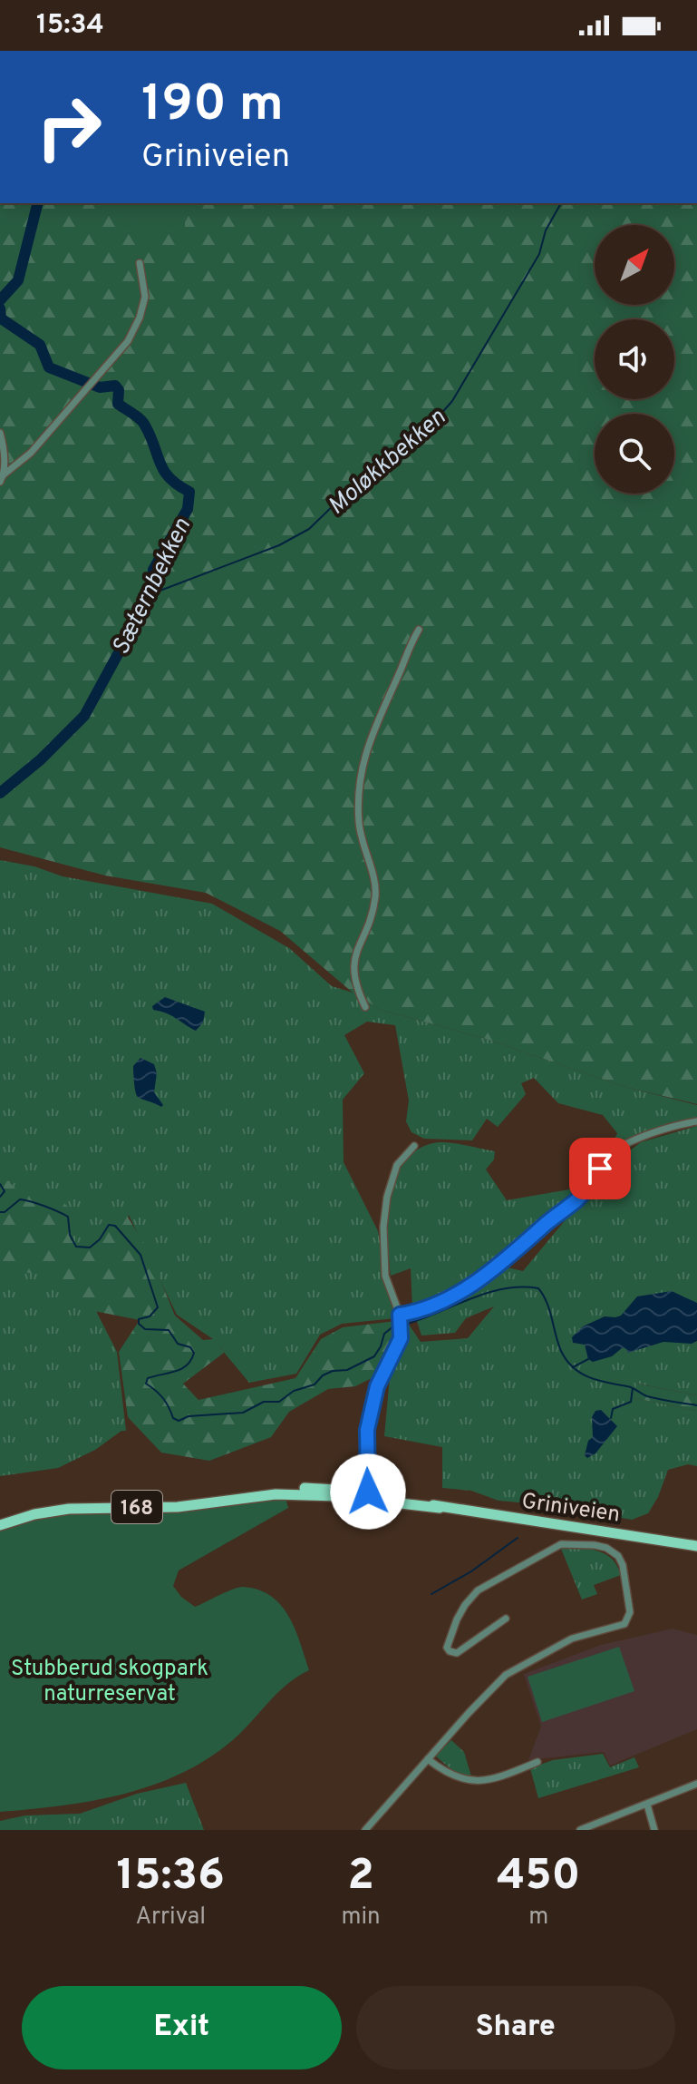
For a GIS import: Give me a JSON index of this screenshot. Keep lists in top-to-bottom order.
{
  "streets": {
    "main road": ["168", "Griniveien"]
  },
  "water": ["Moløkkbekken", "Sæternbekken"],
  "parks": ["Stubberud skogpark naturreservat"],
  "north": "top right",
  "page": {
    "status": "15:34",
    "turn": ["190 m", "Griniveien"],
    "eta": [
      "15:36",
      "Arrival",
      "2",
      "min",
      "450",
      "m"
    ],
    "buttons": ["Exit", "Share"]
  }
}
